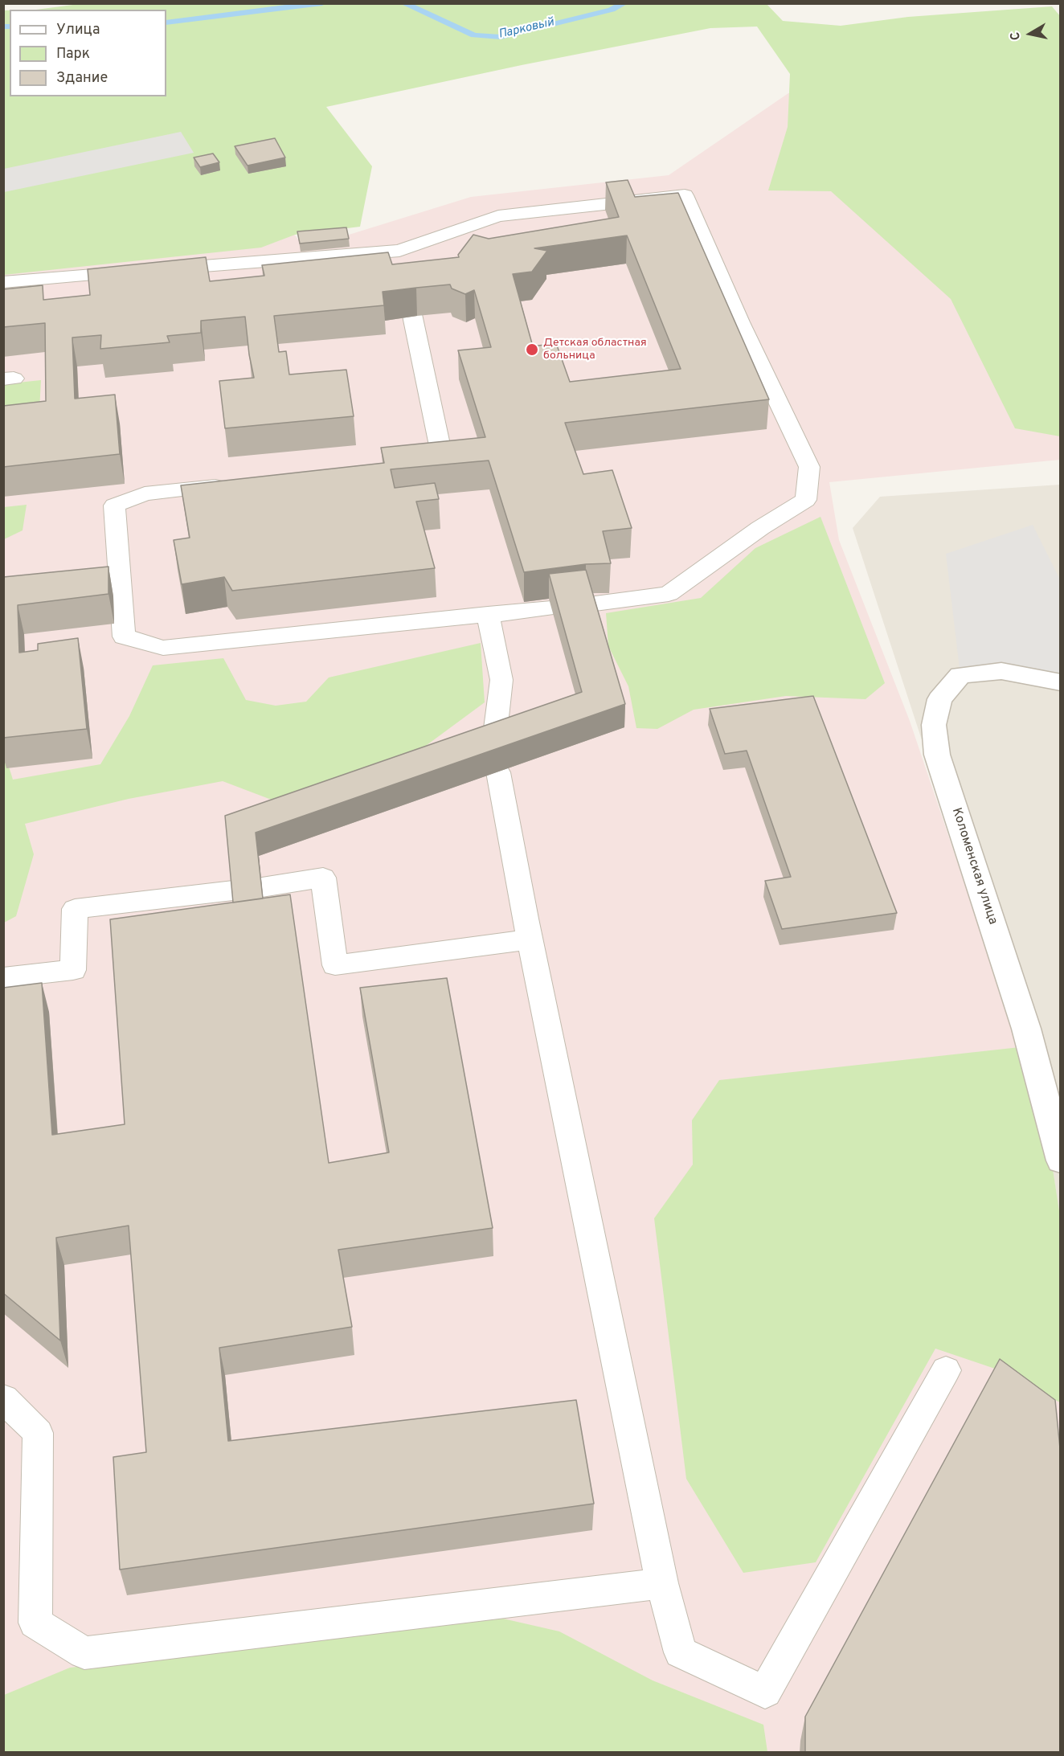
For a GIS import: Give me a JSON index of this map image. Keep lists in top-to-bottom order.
{
  "streets": {
    "street": ["Коломенская улица"]
  },
  "water": ["Парковый"],
  "places": ["Детская областная больница"],
  "legend": ["Улица", "Парк", "Здание"],
  "north": "left"
}
